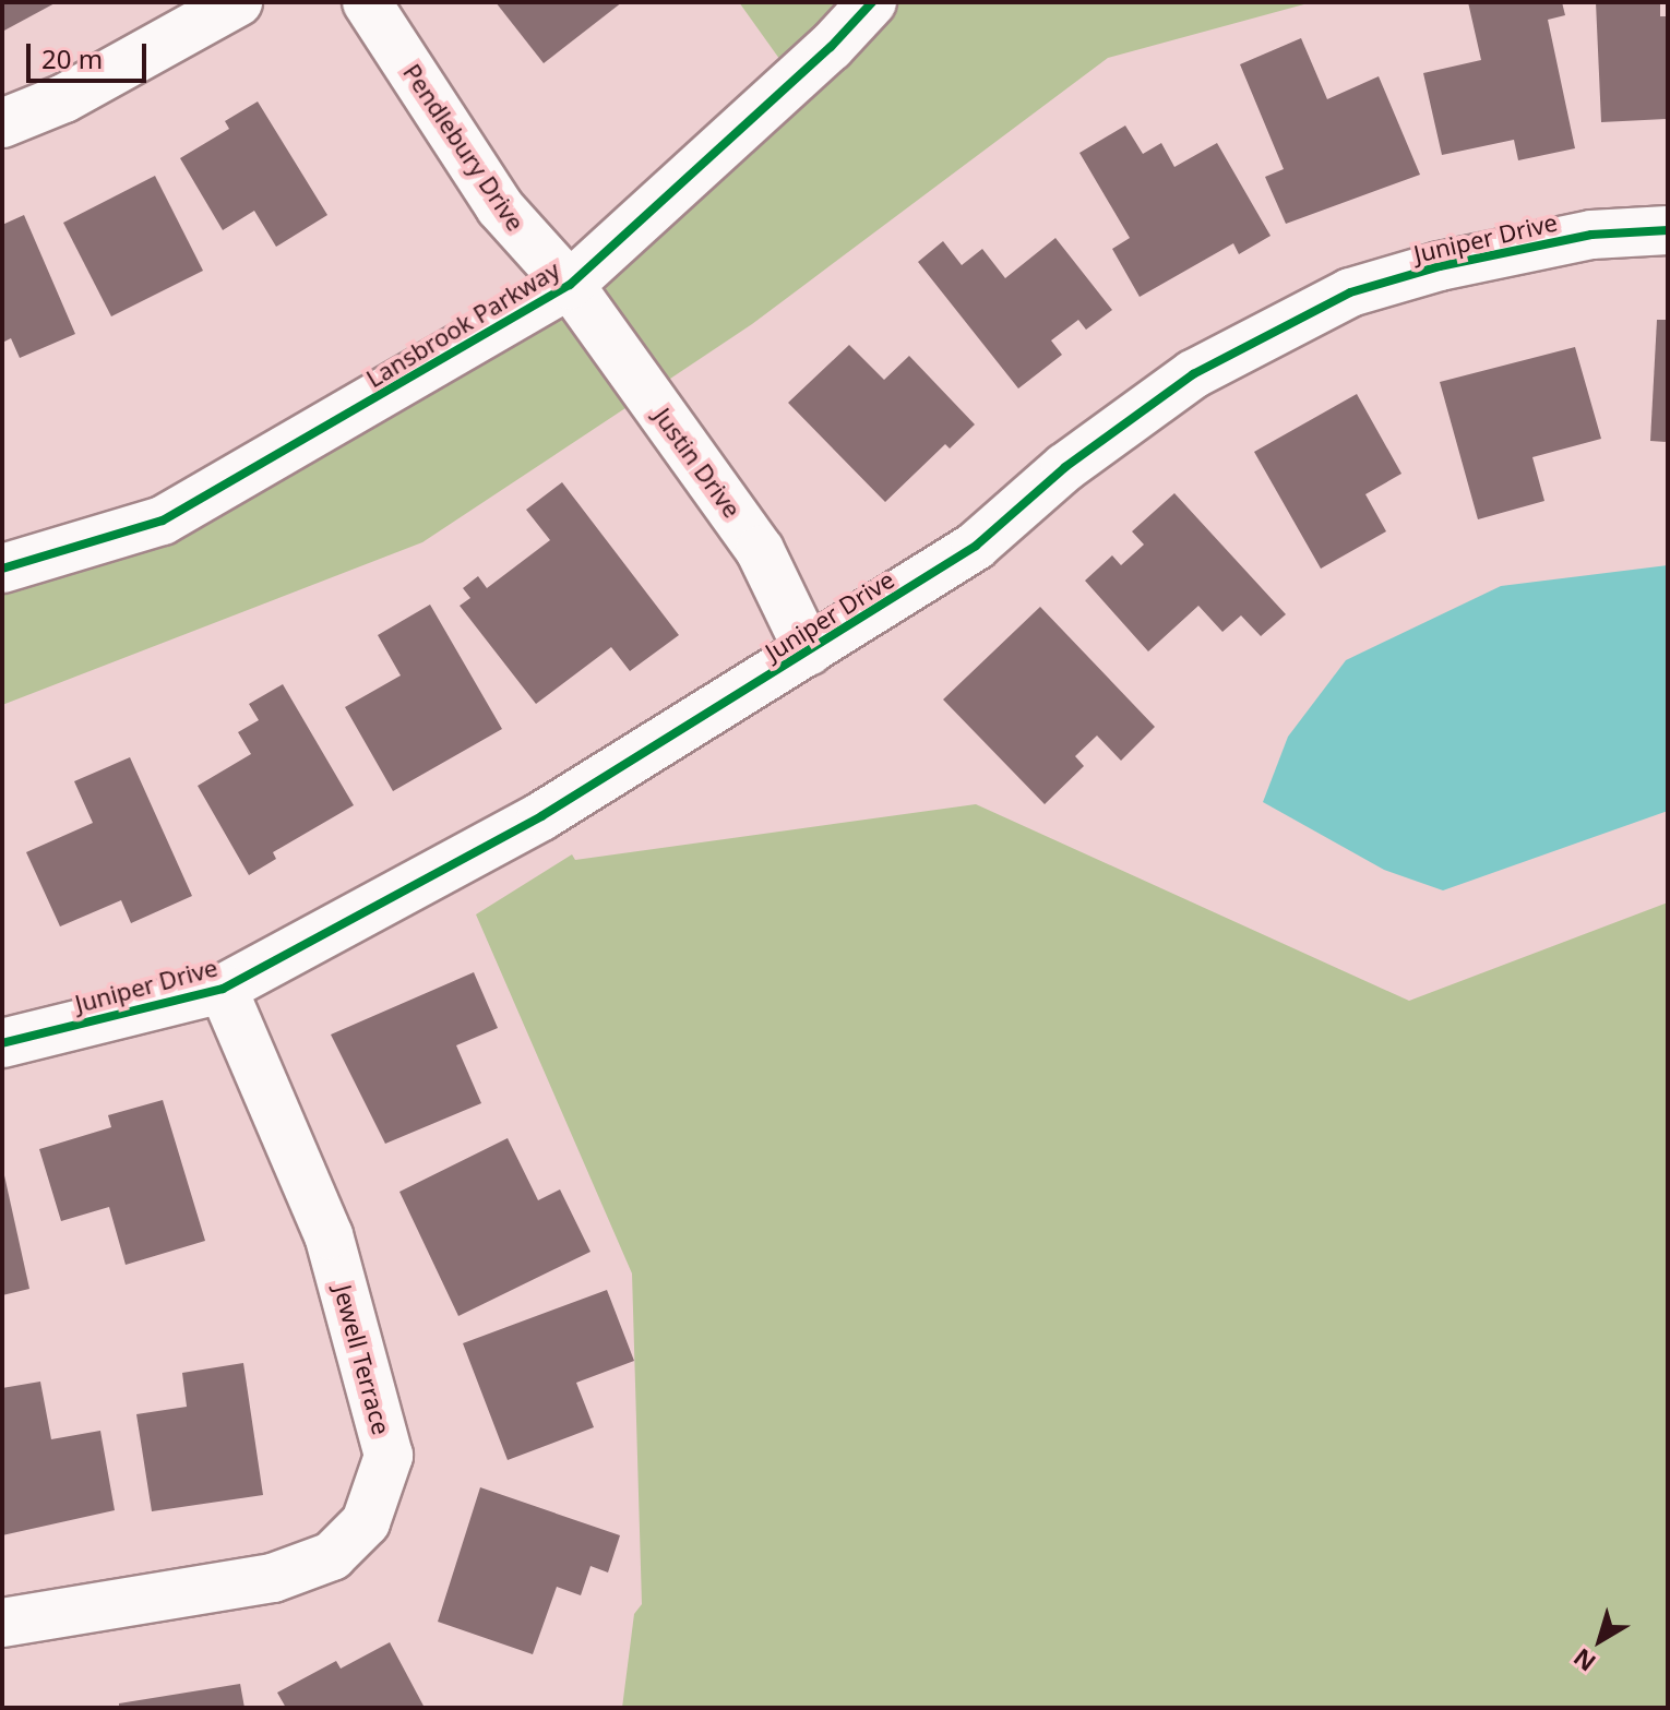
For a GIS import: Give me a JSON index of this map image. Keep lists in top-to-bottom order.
{
  "streets": {
    "street": [
      "Pendlebury Drive",
      "Juniper Drive",
      "Lansbrook Parkway",
      "Justin Drive",
      "Jewell Terrace"
    ]
  },
  "crossings": [
    ["Pendlebury Drive", "Lansbrook Parkway"],
    ["Pendlebury Drive", "Justin Drive"],
    ["Juniper Drive", "Justin Drive"],
    ["Juniper Drive", "Jewell Terrace"],
    ["Lansbrook Parkway", "Justin Drive"]
  ],
  "scale_bar": "20 m",
  "north": "bottom left"
}
